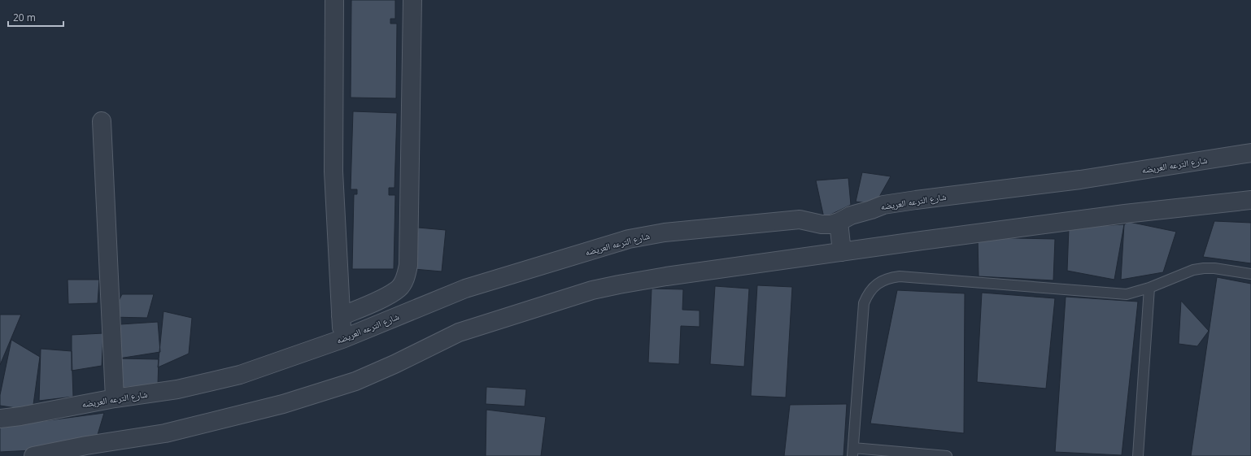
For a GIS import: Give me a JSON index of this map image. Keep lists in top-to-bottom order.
{
  "streets": {
    "street": ["شارع الترعه العريضه"]
  },
  "scale_bar": "20 m"
}
